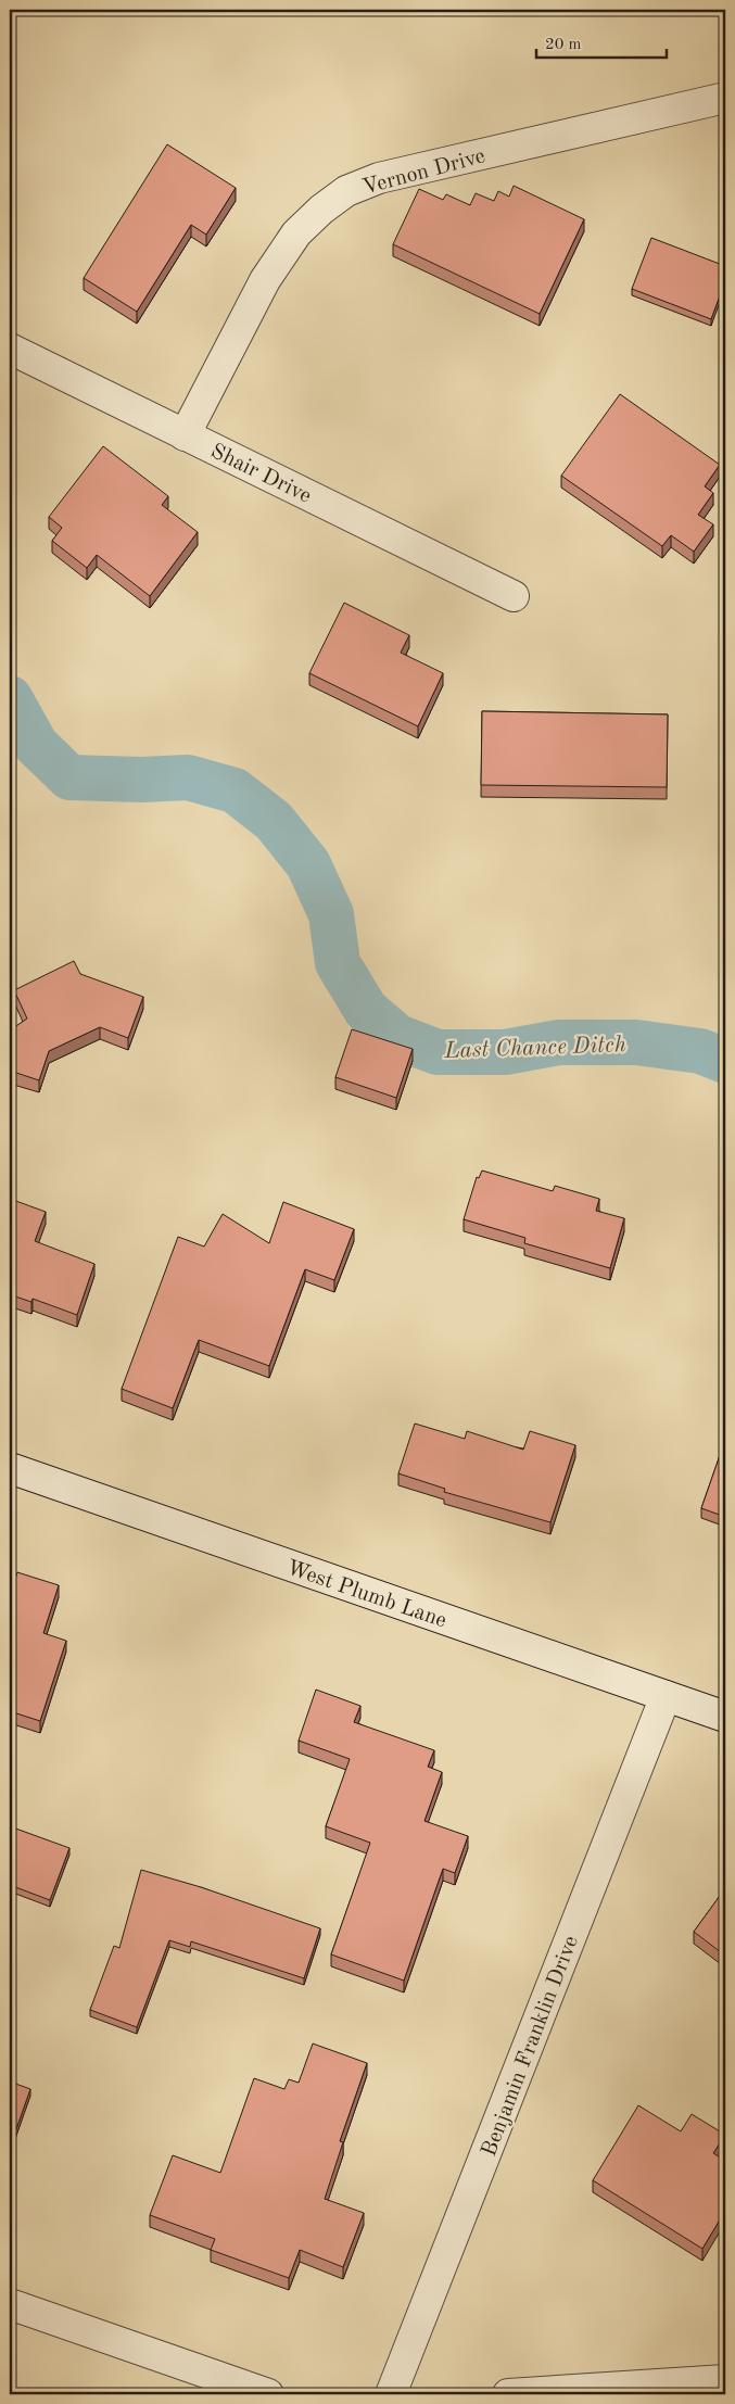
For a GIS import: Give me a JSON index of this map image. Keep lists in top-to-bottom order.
{
  "streets": {
    "street": [
      "Vernon Drive",
      "Shair Drive",
      "West Plumb Lane",
      "Benjamin Franklin Drive"
    ]
  },
  "crossings": [
    ["Vernon Drive", "Shair Drive"],
    ["West Plumb Lane", "Benjamin Franklin Drive"]
  ],
  "water": ["Last Chance Ditch"],
  "scale_bar": "20 m"
}
